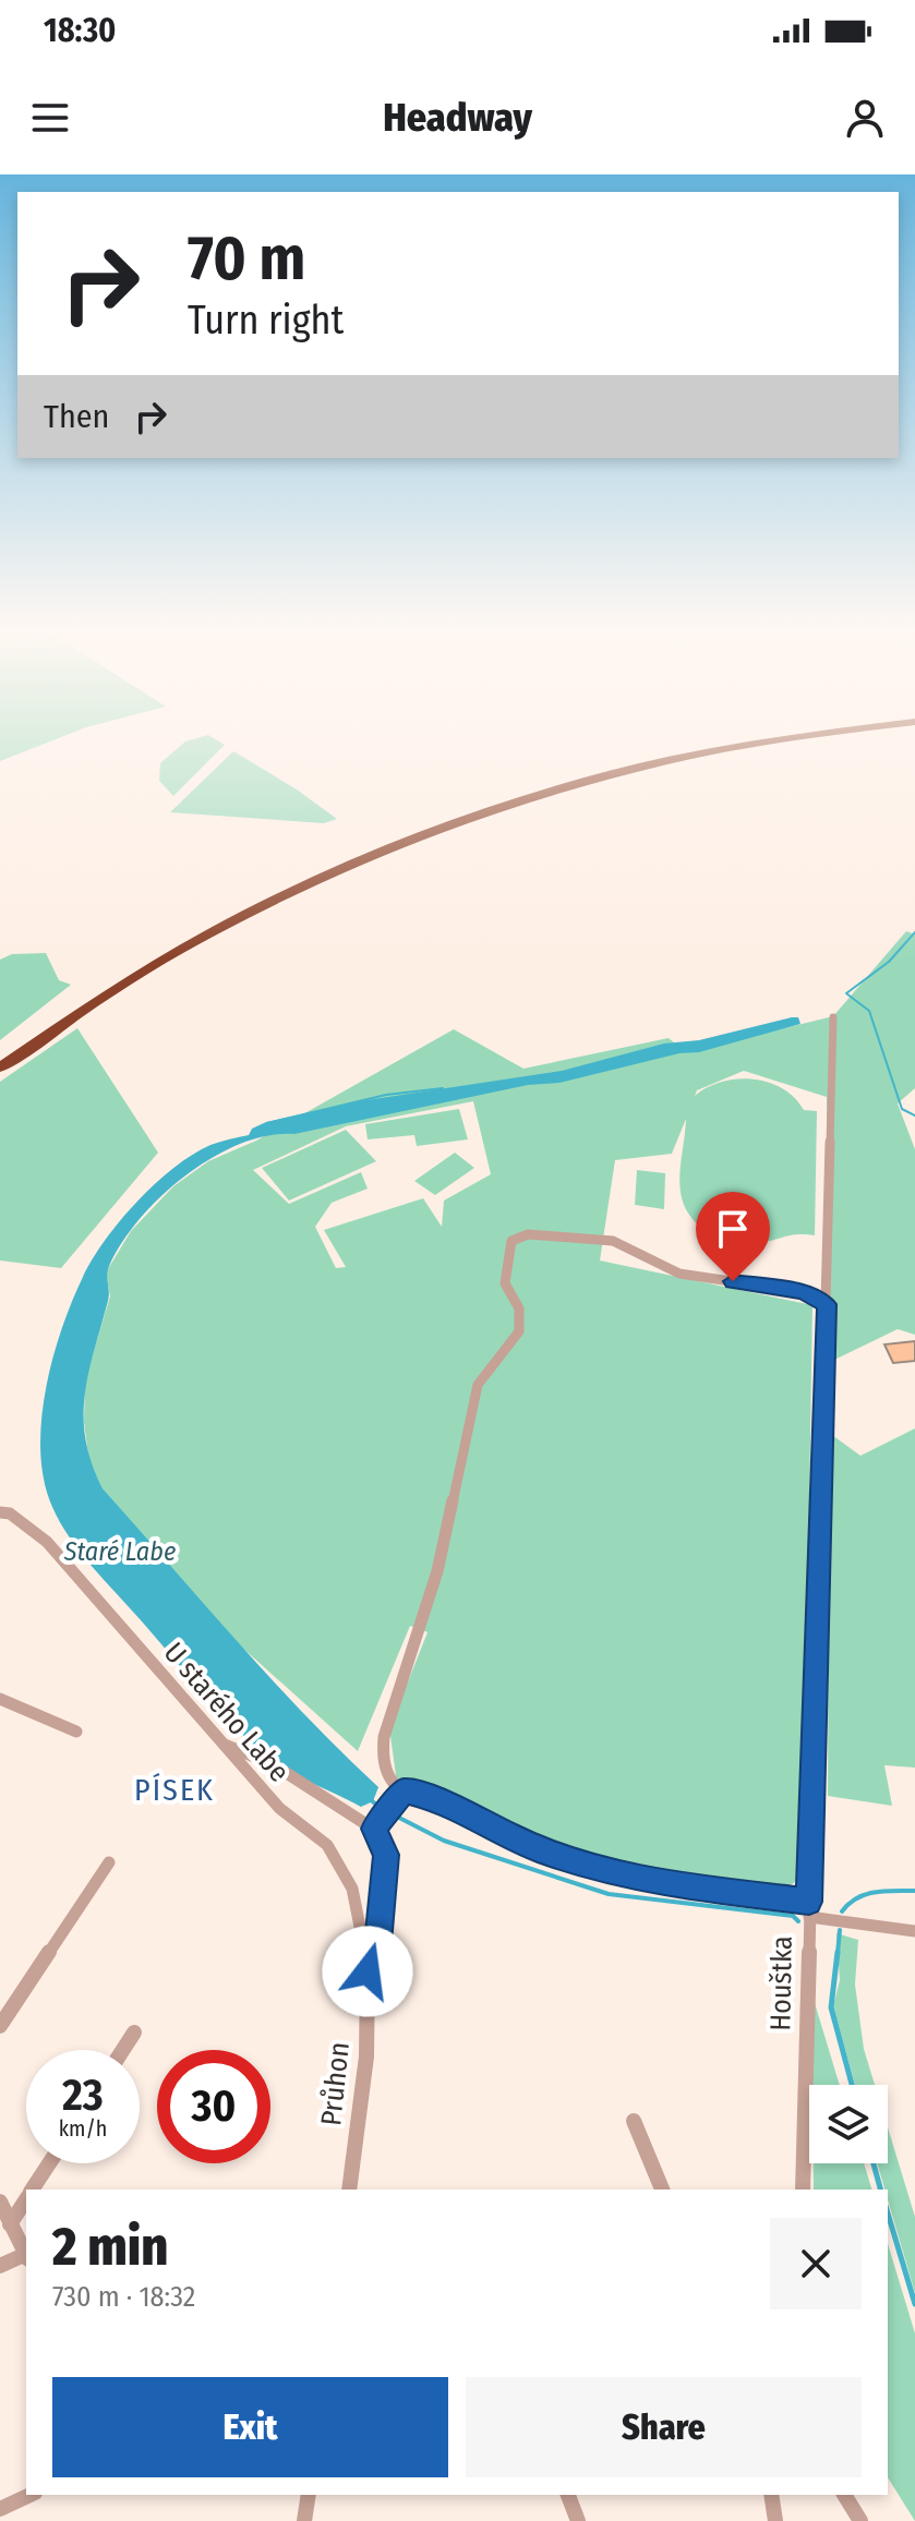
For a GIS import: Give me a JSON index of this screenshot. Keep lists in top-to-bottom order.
{
  "streets": {
    "street": ["U starého Labe", "Houštka", "Průhon"]
  },
  "crossings": [
    ["U starého Labe", "Průhon"]
  ],
  "districts": ["PÍSEK"],
  "water": ["Staré Labe"],
  "page": {
    "status": "18:30",
    "header": "Headway",
    "turn": ["70 m", "Turn right"],
    "then": "Then",
    "speed": "23 km/h",
    "limit": "30",
    "heading": ["2 min", "730 m · 18:32"],
    "buttons": ["Exit", "Share"]
  }
}
